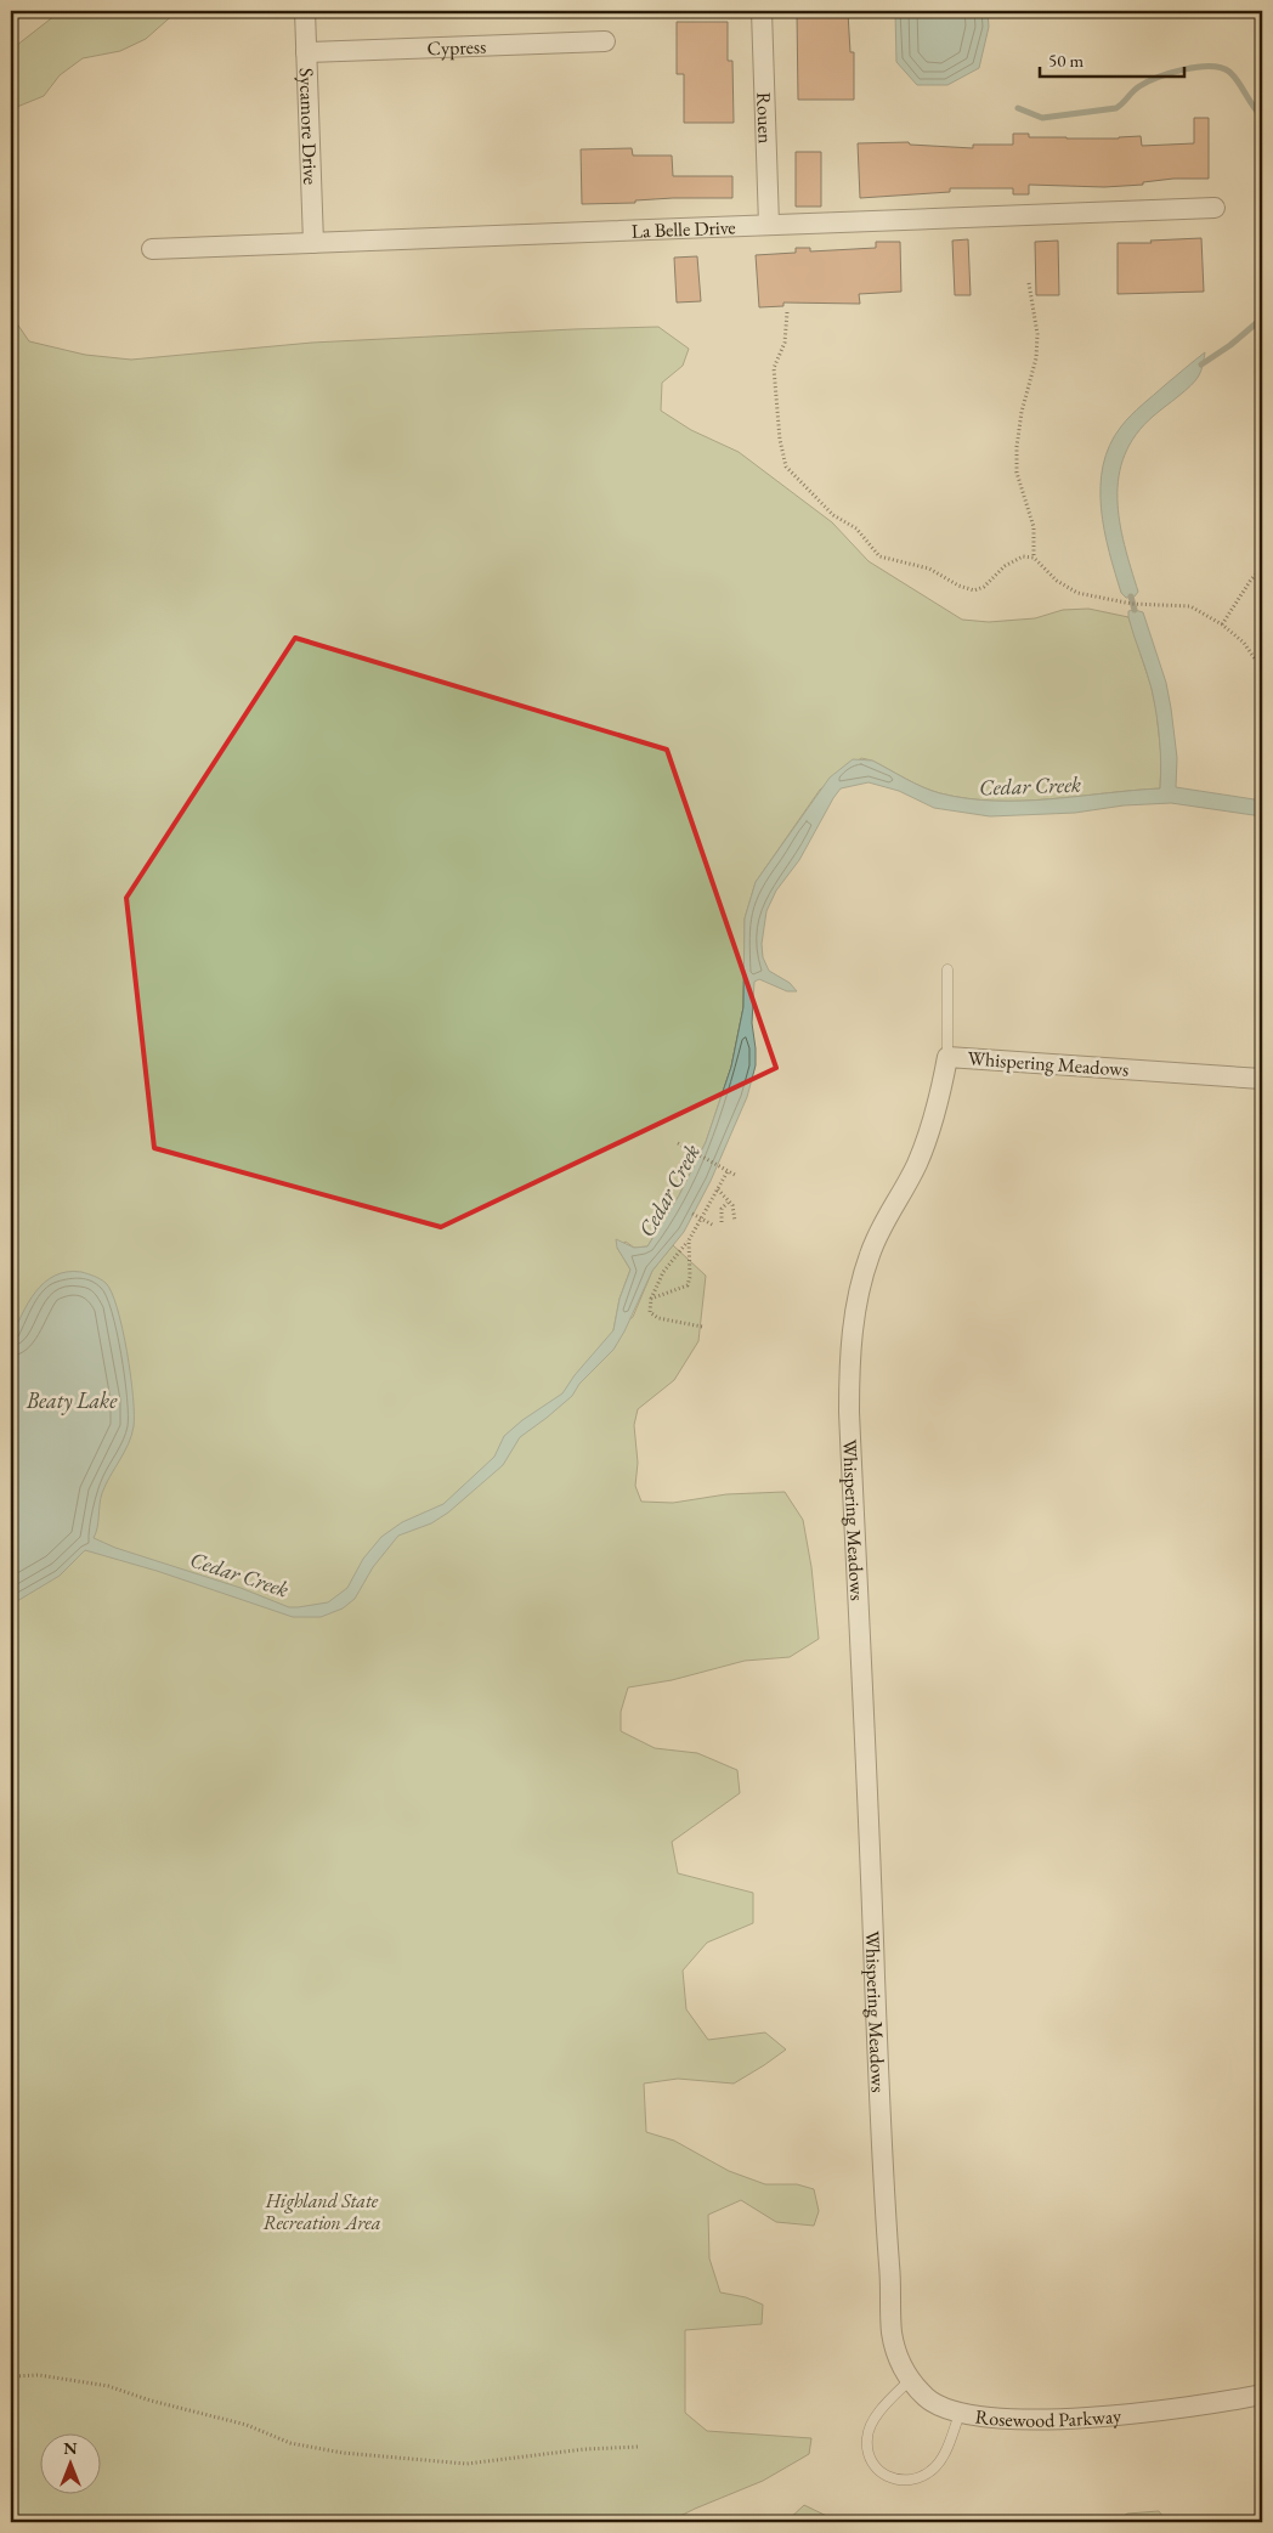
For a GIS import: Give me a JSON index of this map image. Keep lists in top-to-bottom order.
{
  "streets": {
    "street": [
      "Cypress",
      "Rouen",
      "Sycamore Drive",
      "La Belle Drive",
      "Whispering Meadows",
      "Rosewood Parkway"
    ]
  },
  "crossings": [
    ["Cypress", "Sycamore Drive"],
    ["Rouen", "La Belle Drive"],
    ["Sycamore Drive", "La Belle Drive"],
    ["Whispering Meadows", "Rosewood Parkway"]
  ],
  "water": ["Cedar Creek", "Beaty Lake"],
  "parks": ["Highland State Recreation Area"],
  "scale_bar": "50 m",
  "north": "top"
}
